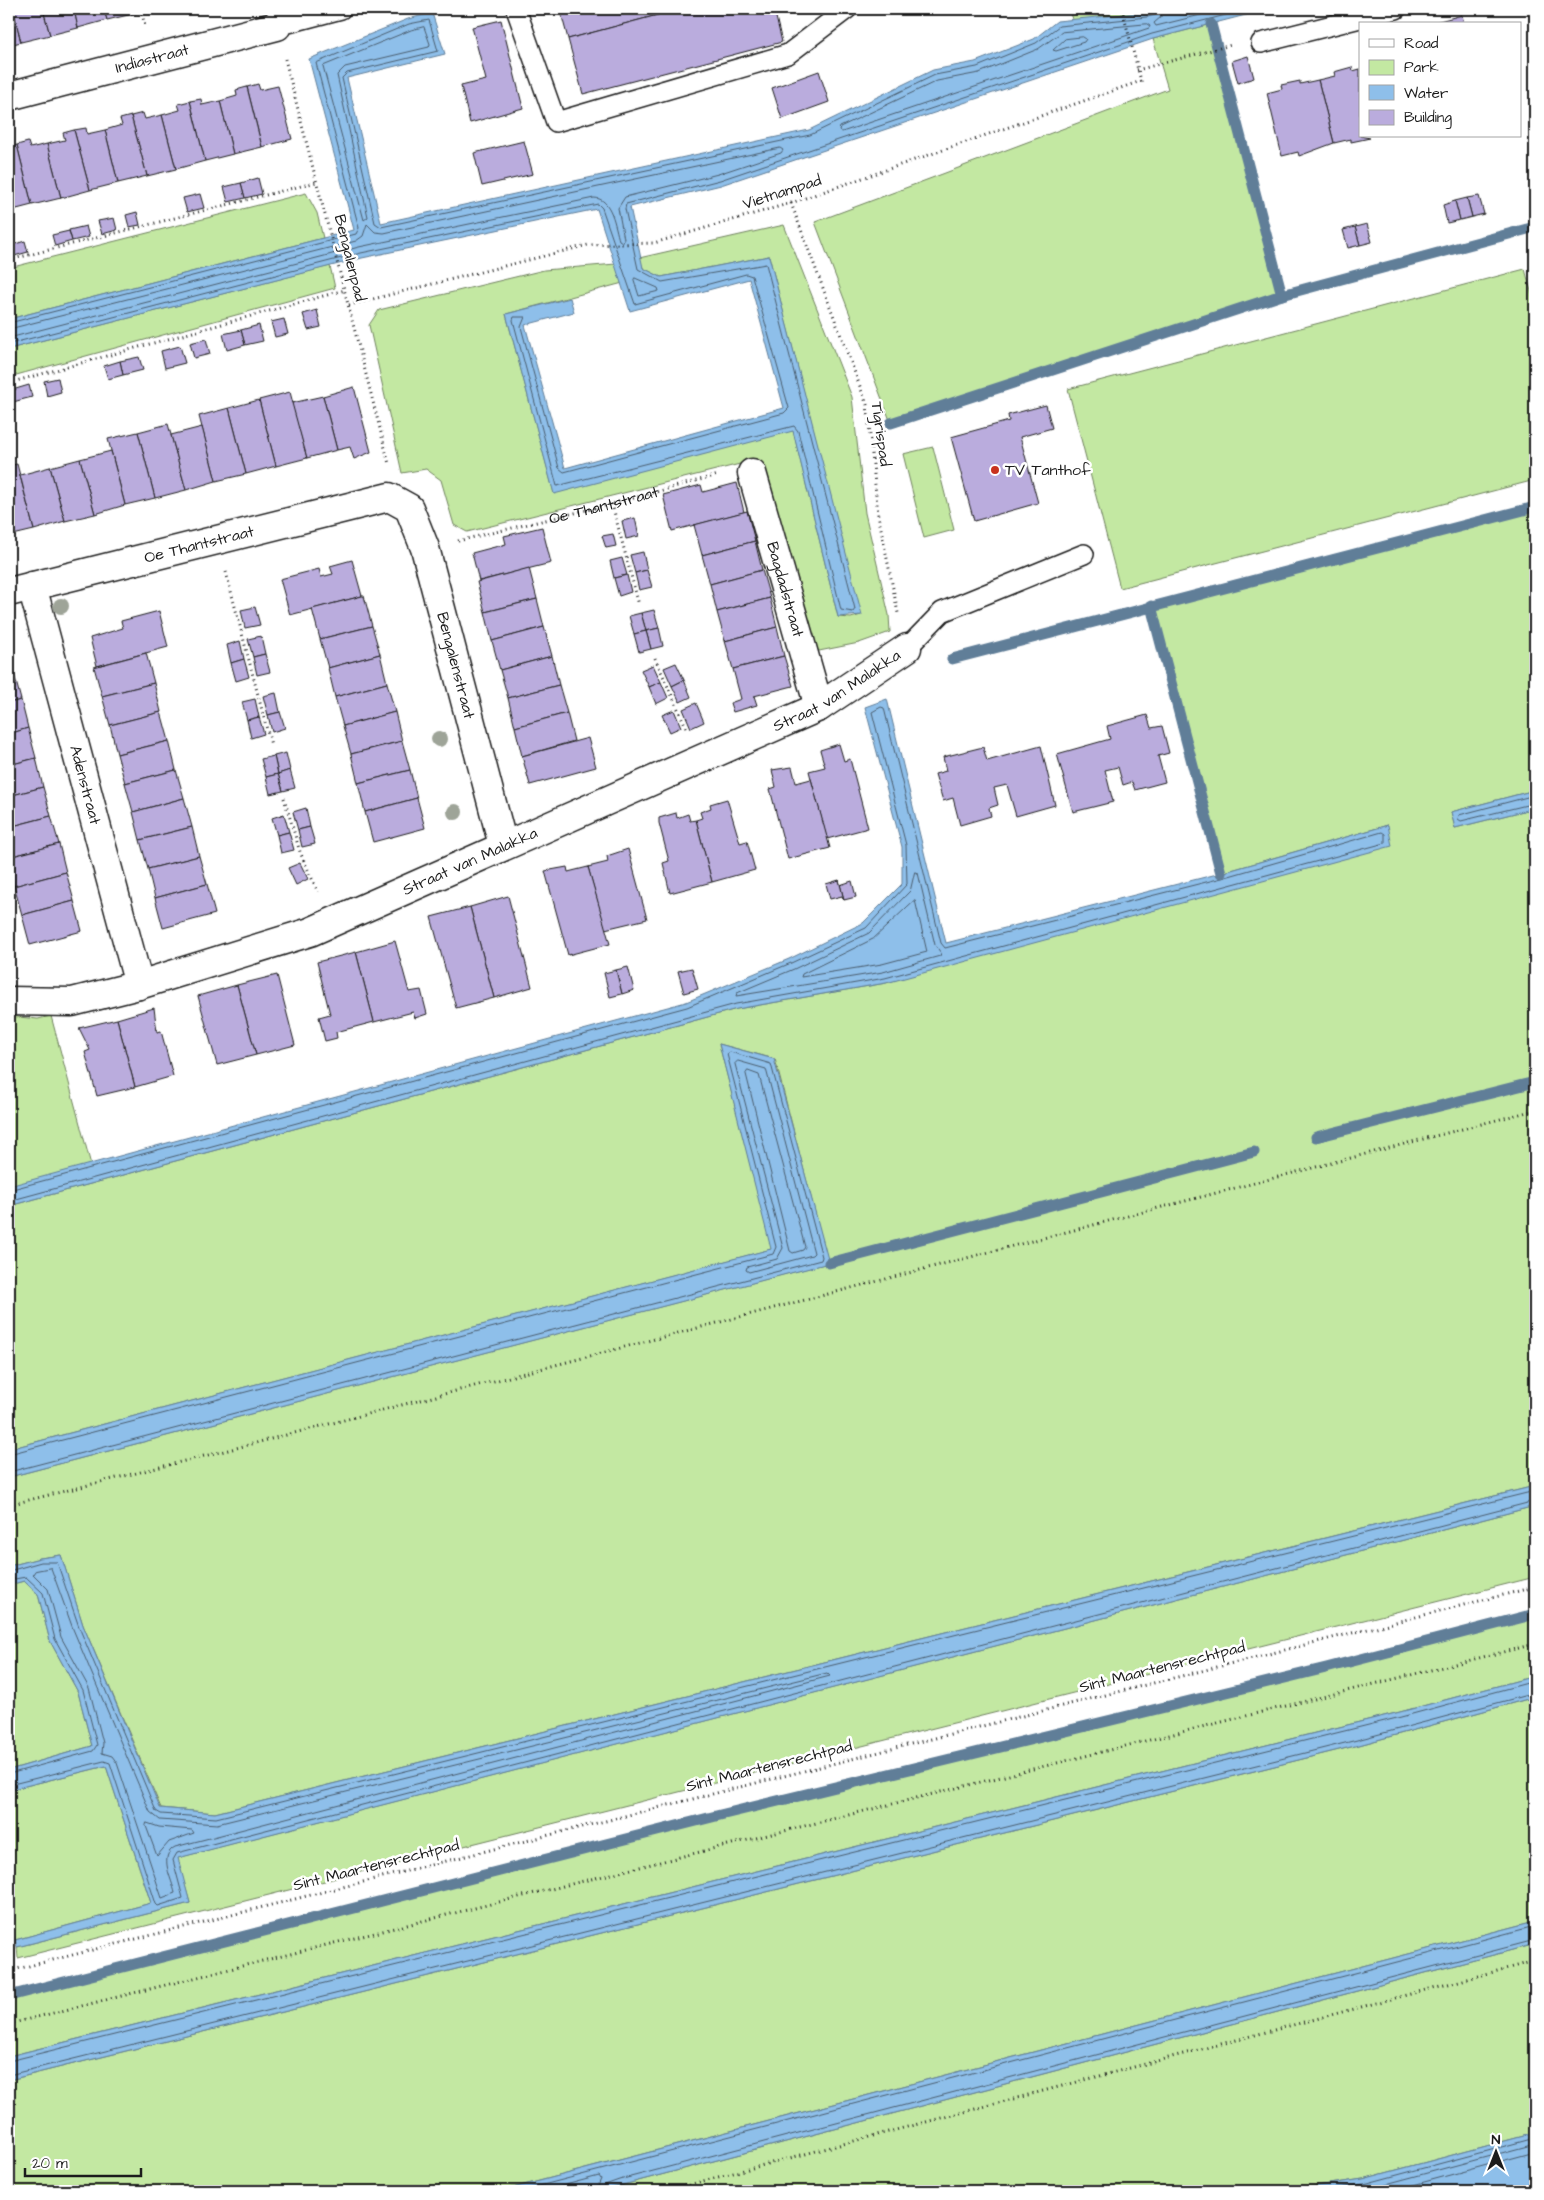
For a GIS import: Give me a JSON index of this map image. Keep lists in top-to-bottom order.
{
  "streets": {
    "street": [
      "Indiastraat",
      "Oe Thantstraat",
      "Bagdadstraat",
      "Bengalenstraat",
      "Straat van Malakka",
      "Adenstraat"
    ],
    "path": [
      "Vietnampad",
      "Bengalenpad",
      "Tigrispad",
      "Sint Maartensrechtpad"
    ]
  },
  "crossings": [
    ["Indiastraat", "Bengalenpad"],
    ["Vietnampad", "Bengalenpad"],
    ["Vietnampad", "Tigrispad"],
    ["Bengalenpad", "Oe Thantstraat"],
    ["Bengalenpad", "Bengalenstraat"],
    ["Tigrispad", "Straat van Malakka"],
    ["Oe Thantstraat", "Bagdadstraat"],
    ["Oe Thantstraat", "Bengalenstraat"],
    ["Oe Thantstraat", "Adenstraat"],
    ["Bagdadstraat", "Straat van Malakka"],
    ["Bengalenstraat", "Straat van Malakka"],
    ["Straat van Malakka", "Adenstraat"]
  ],
  "places": ["TV Tanthof"],
  "legend": [
    "Road",
    "Park",
    "Water",
    "Building"
  ],
  "scale_bar": "20 m",
  "north": "top"
}
